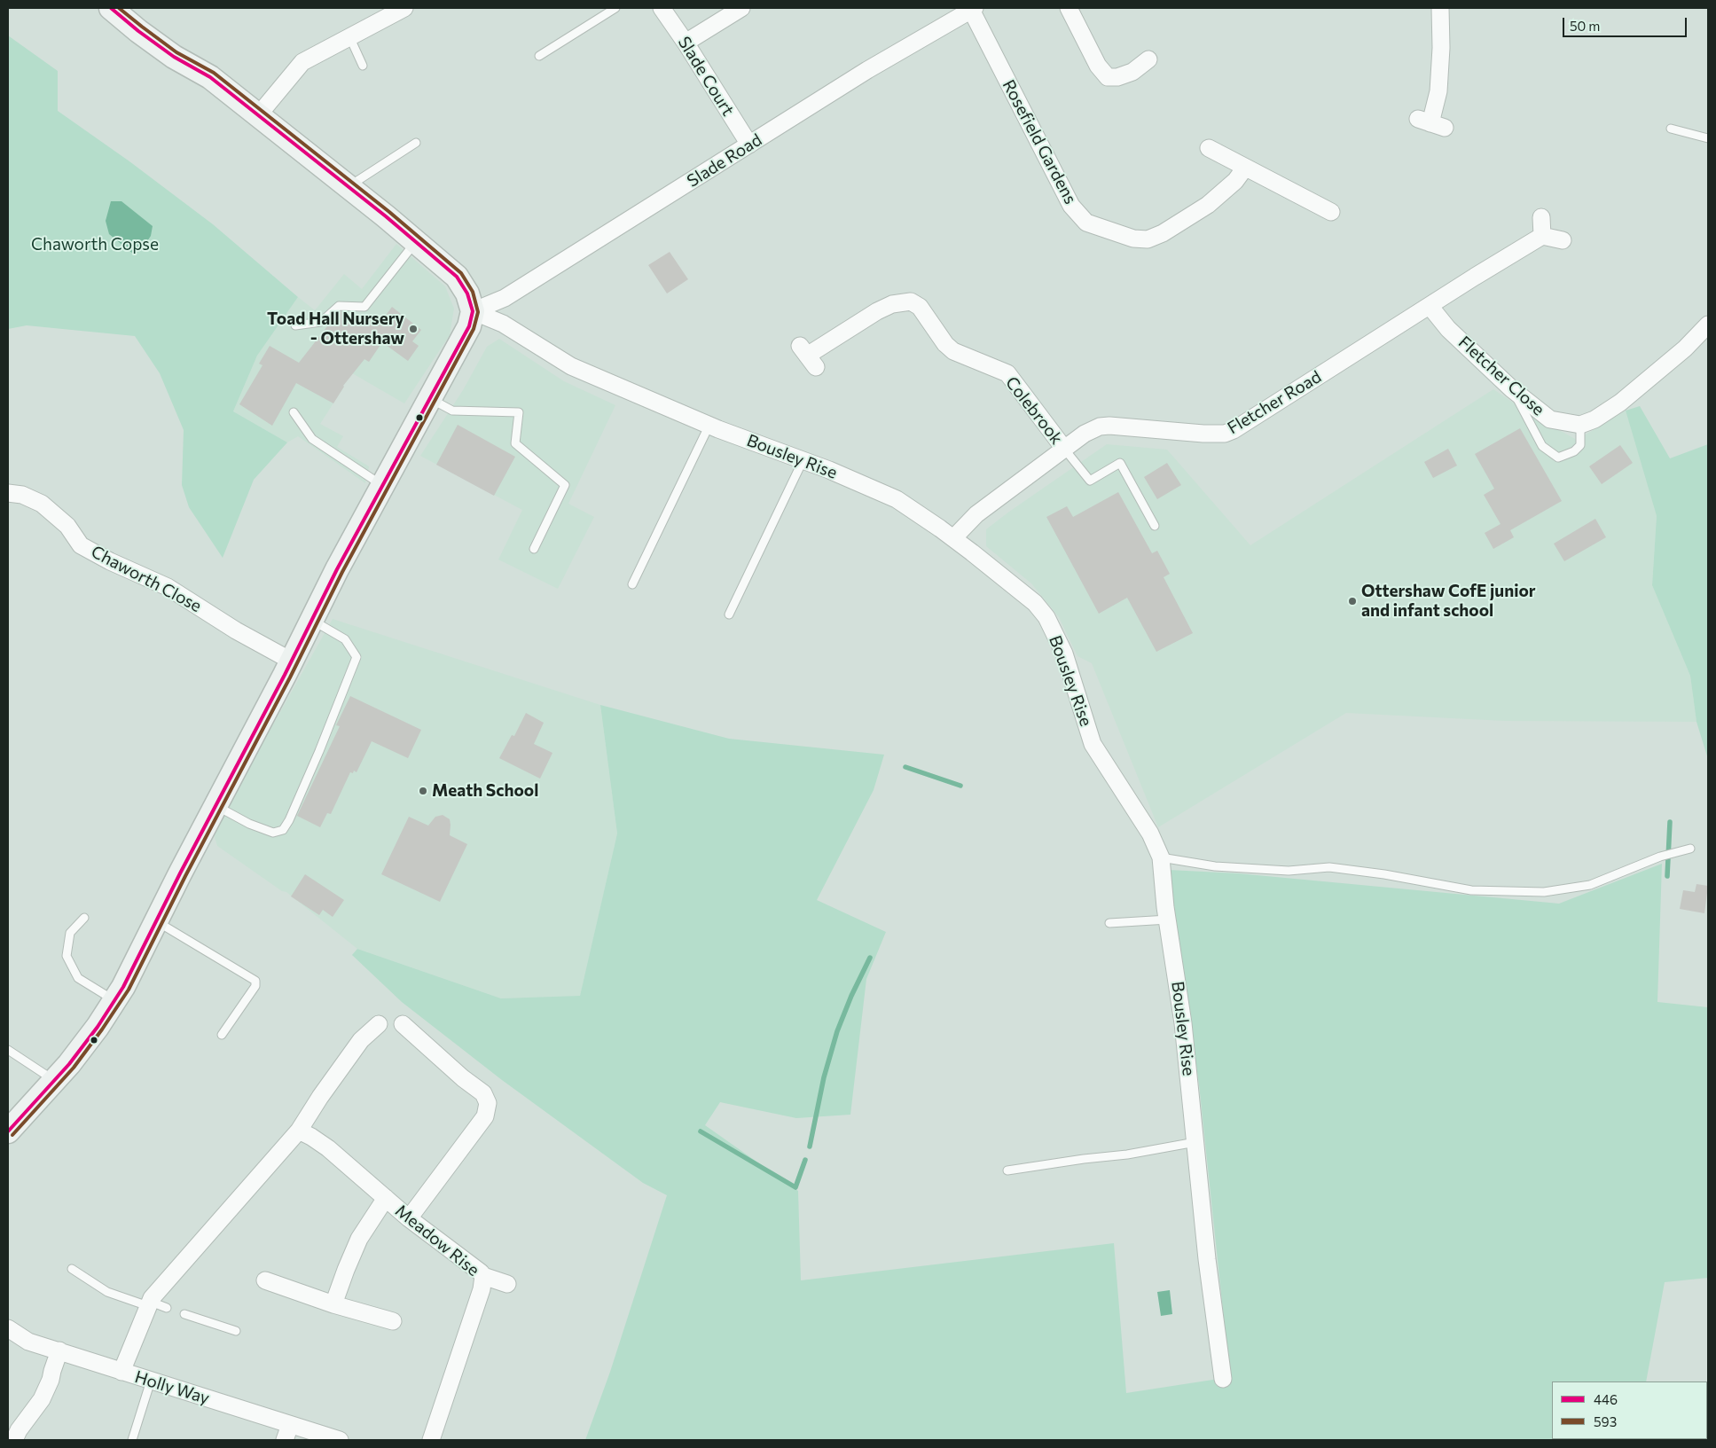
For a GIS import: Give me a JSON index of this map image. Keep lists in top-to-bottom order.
{
  "streets": {
    "street": [
      "Slade Court",
      "Rosefield Gardens",
      "Slade Road",
      "Fletcher Close",
      "Fletcher Road",
      "Colebrook",
      "Bousley Rise",
      "Chaworth Close",
      "Meadow Rise",
      "Holly Way"
    ]
  },
  "crossings": [
    ["Slade Court", "Slade Road"],
    ["Rosefield Gardens", "Slade Road"],
    ["Slade Road", "Bousley Rise"],
    ["Fletcher Close", "Fletcher Road"],
    ["Fletcher Road", "Colebrook"],
    ["Fletcher Road", "Bousley Rise"]
  ],
  "parks": ["Chaworth Copse"],
  "places": ["Toad Hall Nursery - Ottershaw", "Ottershaw CofE junior and infant school", "Meath School"],
  "lines": ["transit line 446", "transit line 593"],
  "legend": ["446", "593"],
  "scale_bar": "50 m"
}
